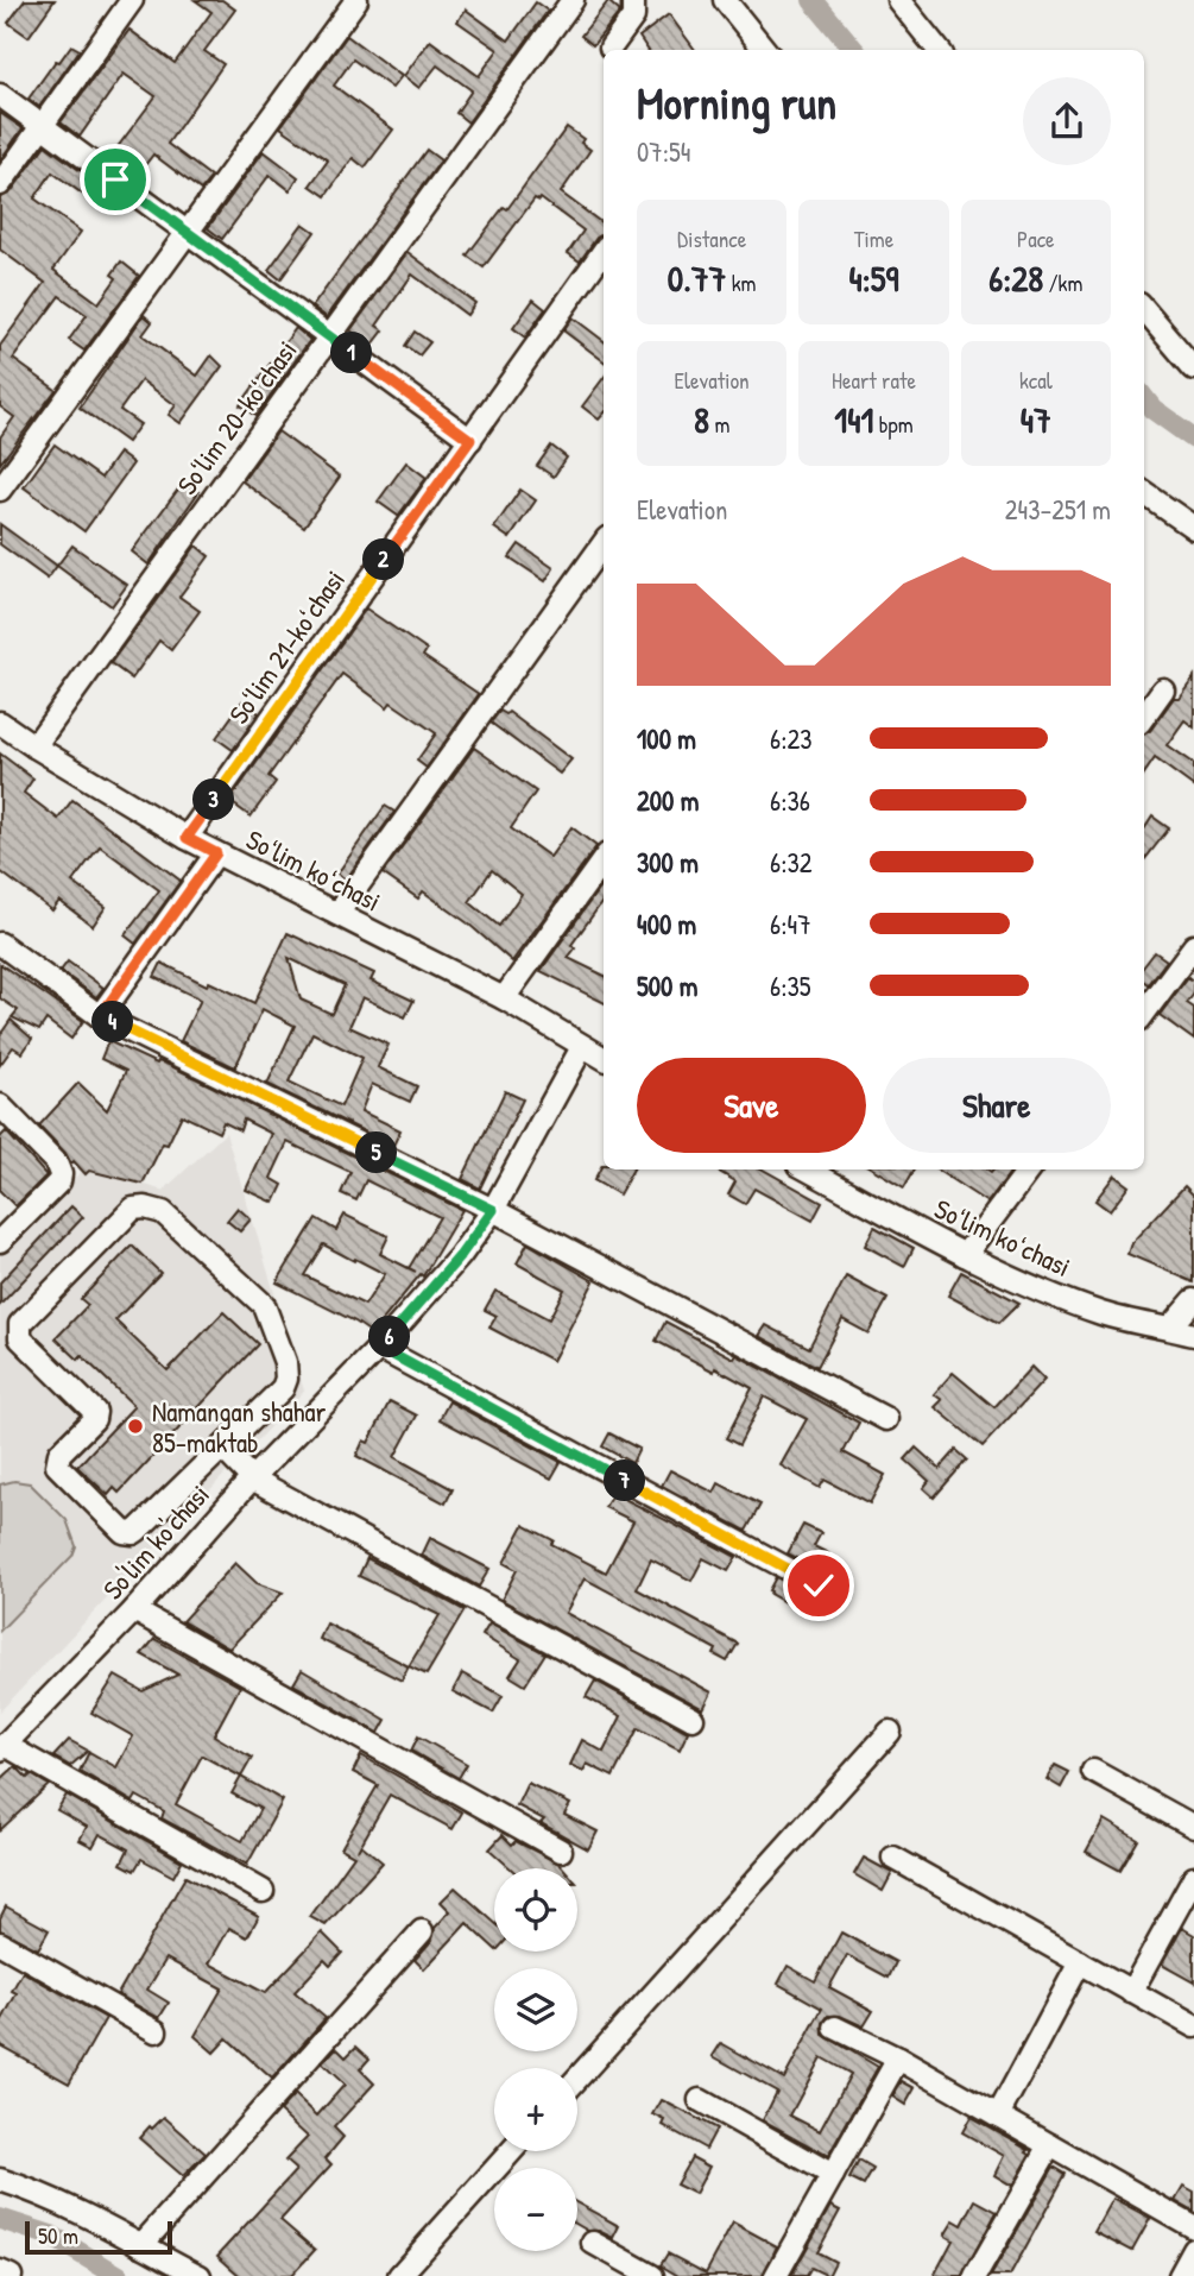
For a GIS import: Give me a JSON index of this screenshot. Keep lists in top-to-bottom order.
{
  "streets": {
    "street": [
      "Soʻlim 20-koʻchasi",
      "Soʻlim 21-koʻchasi",
      "Soʻlim koʻchasi",
      "So'lim ko'chasi"
    ]
  },
  "crossings": [
    ["Soʻlim 20-koʻchasi", "Soʻlim koʻchasi"],
    ["Soʻlim 21-koʻchasi", "Soʻlim koʻchasi"],
    ["Soʻlim koʻchasi", "So'lim ko'chasi"]
  ],
  "places": ["Namangan shahar 85-maktab"],
  "scale_bar": "50 m",
  "page": {
    "heading": ["Morning run", "07:54"],
    "stats": [
      ["Distance", "0.77 km"],
      ["Time", "4:59"],
      ["Pace", "6:28 /km"],
      ["Elevation", "8 m"],
      ["Heart rate", "141 bpm"],
      ["kcal", "47"]
    ],
    "pins": [
      "1",
      "2",
      "3",
      "4",
      "5",
      "6",
      "7"
    ],
    "chart": ["Elevation", "243–251 m"],
    "list": [
      {
        "name": "100 m",
        "note": "6:23"
      },
      {
        "name": "200 m",
        "note": "6:36"
      },
      {
        "name": "300 m",
        "note": "6:32"
      },
      {
        "name": "400 m",
        "note": "6:47"
      },
      {
        "name": "500 m",
        "note": "6:35"
      }
    ],
    "buttons": ["Save", "Share"],
    "map_buttons": ["+", "−"],
    "scale": "50 m"
  }
}
